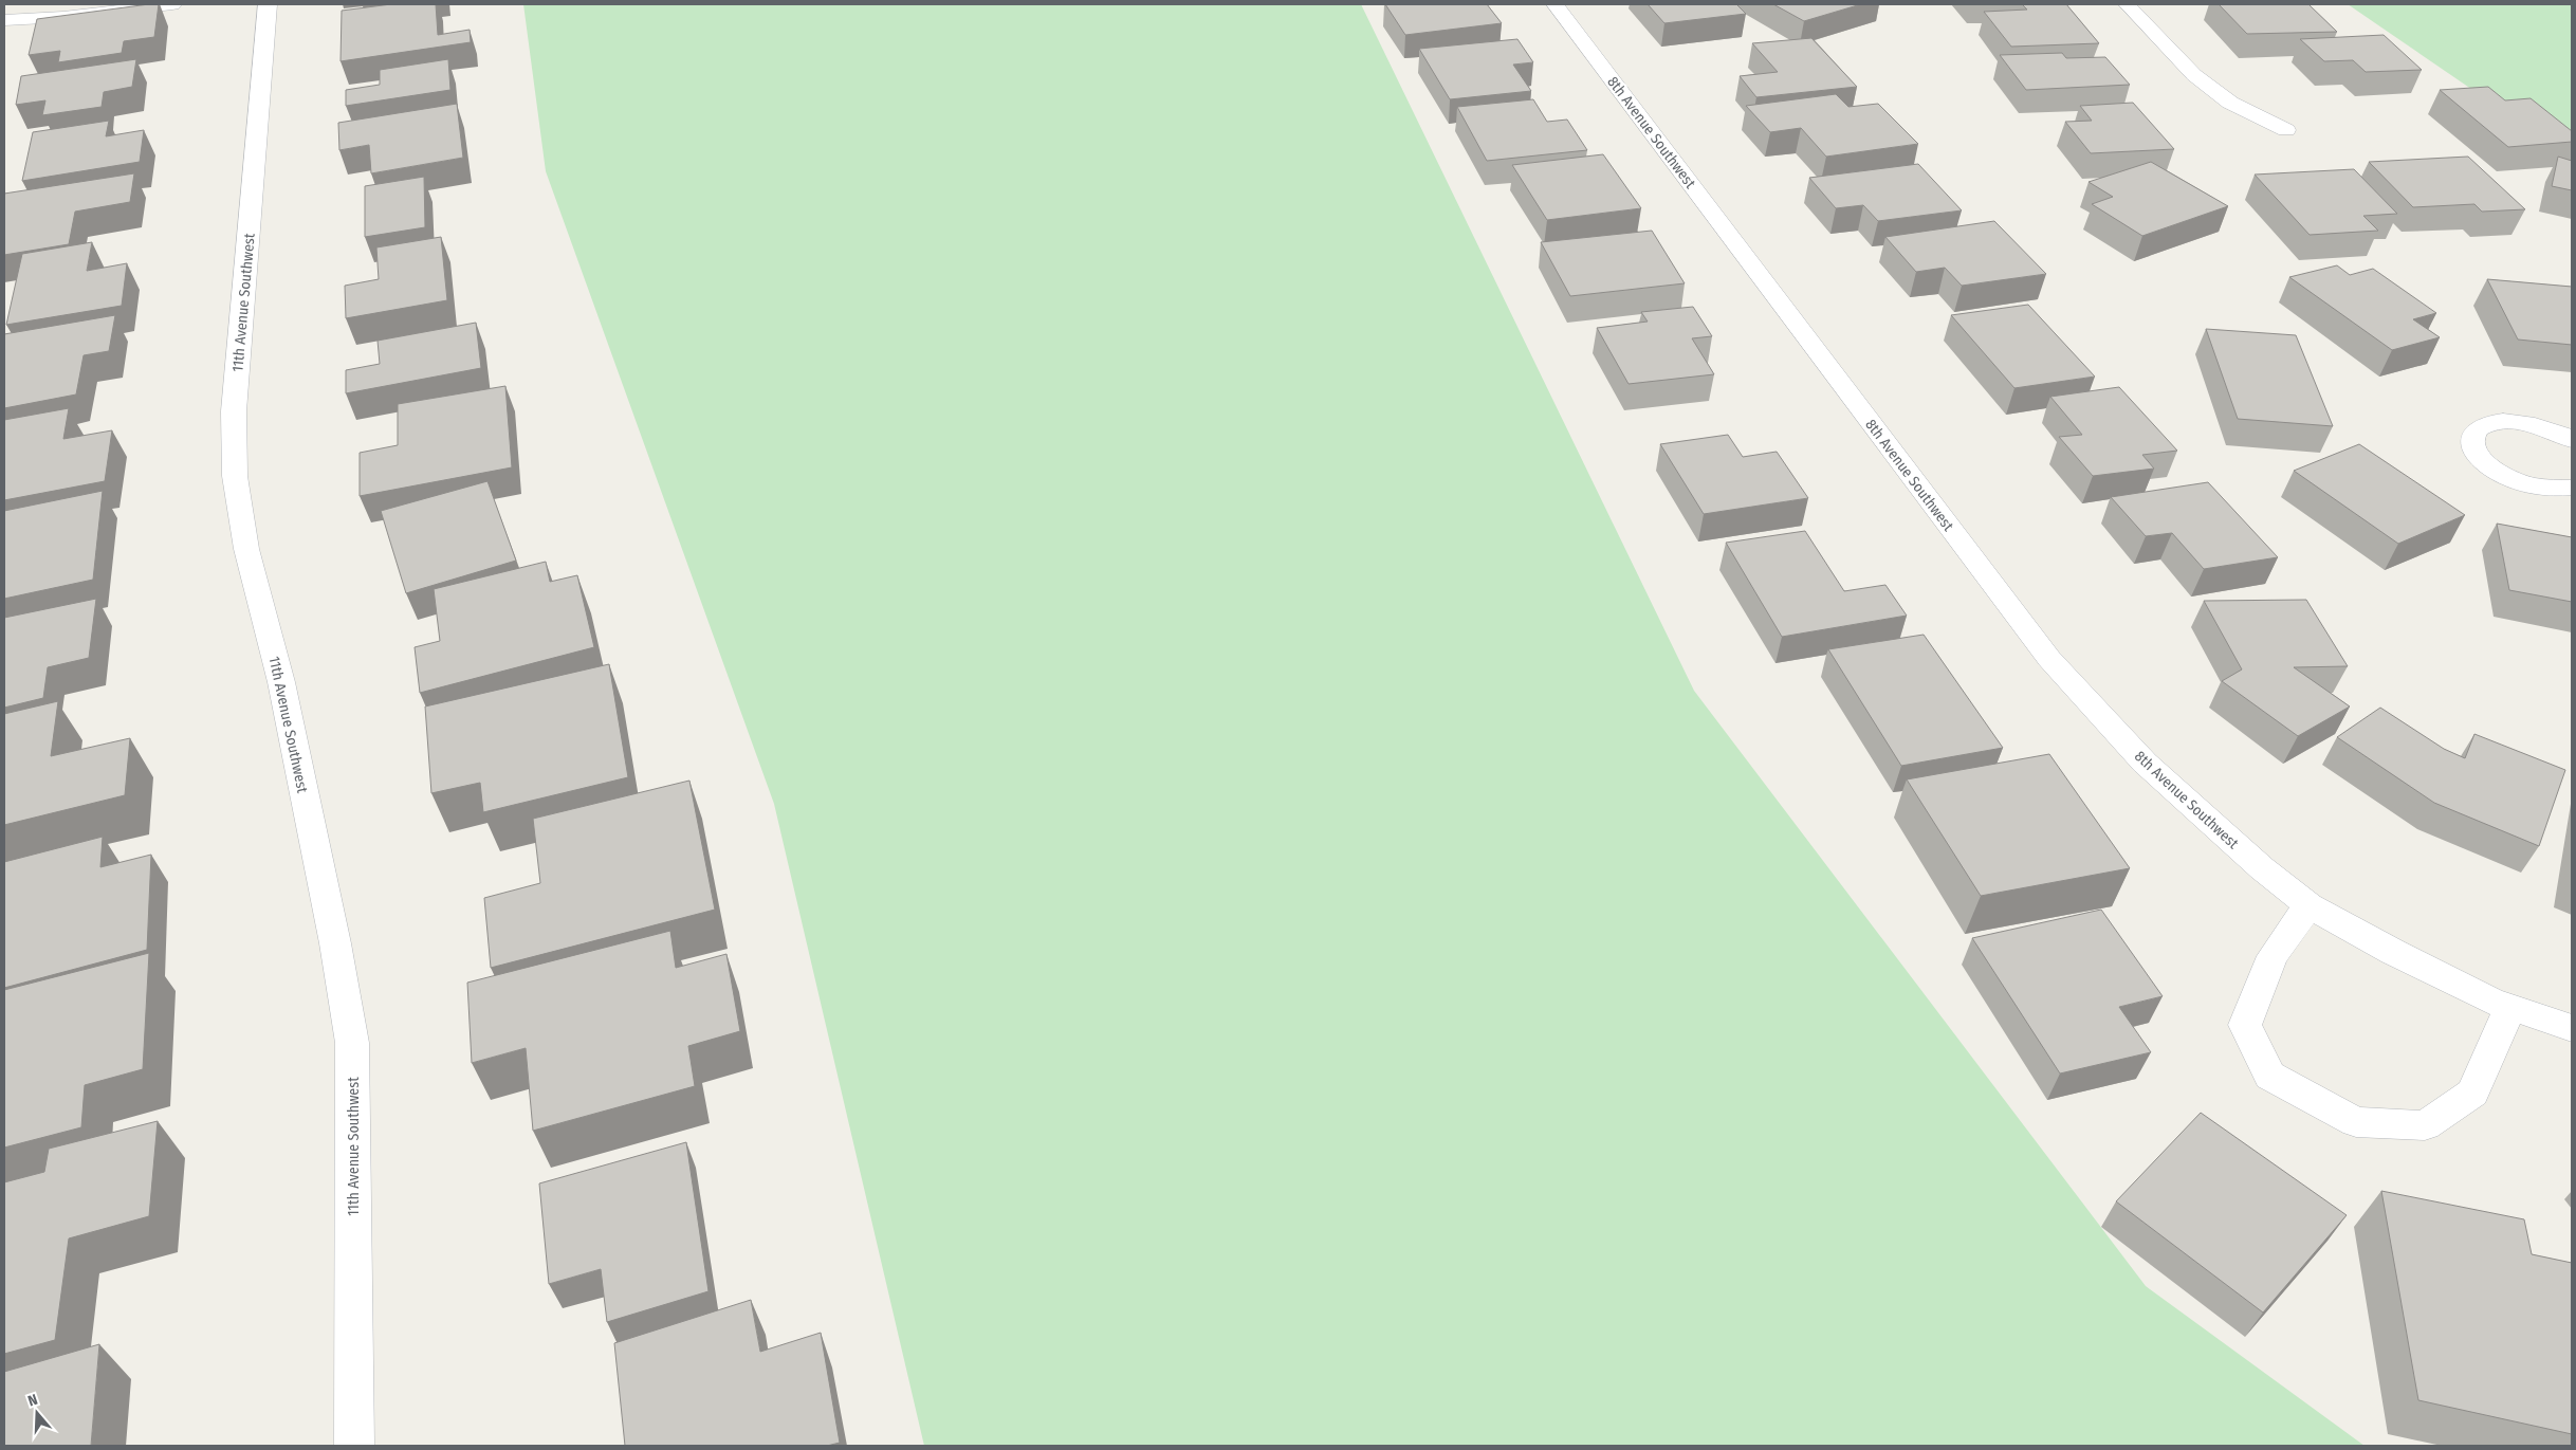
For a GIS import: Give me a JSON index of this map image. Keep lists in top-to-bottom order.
{
  "streets": {
    "street": ["8th Avenue Southwest", "11th Avenue Southwest"]
  },
  "north": "top"
}
